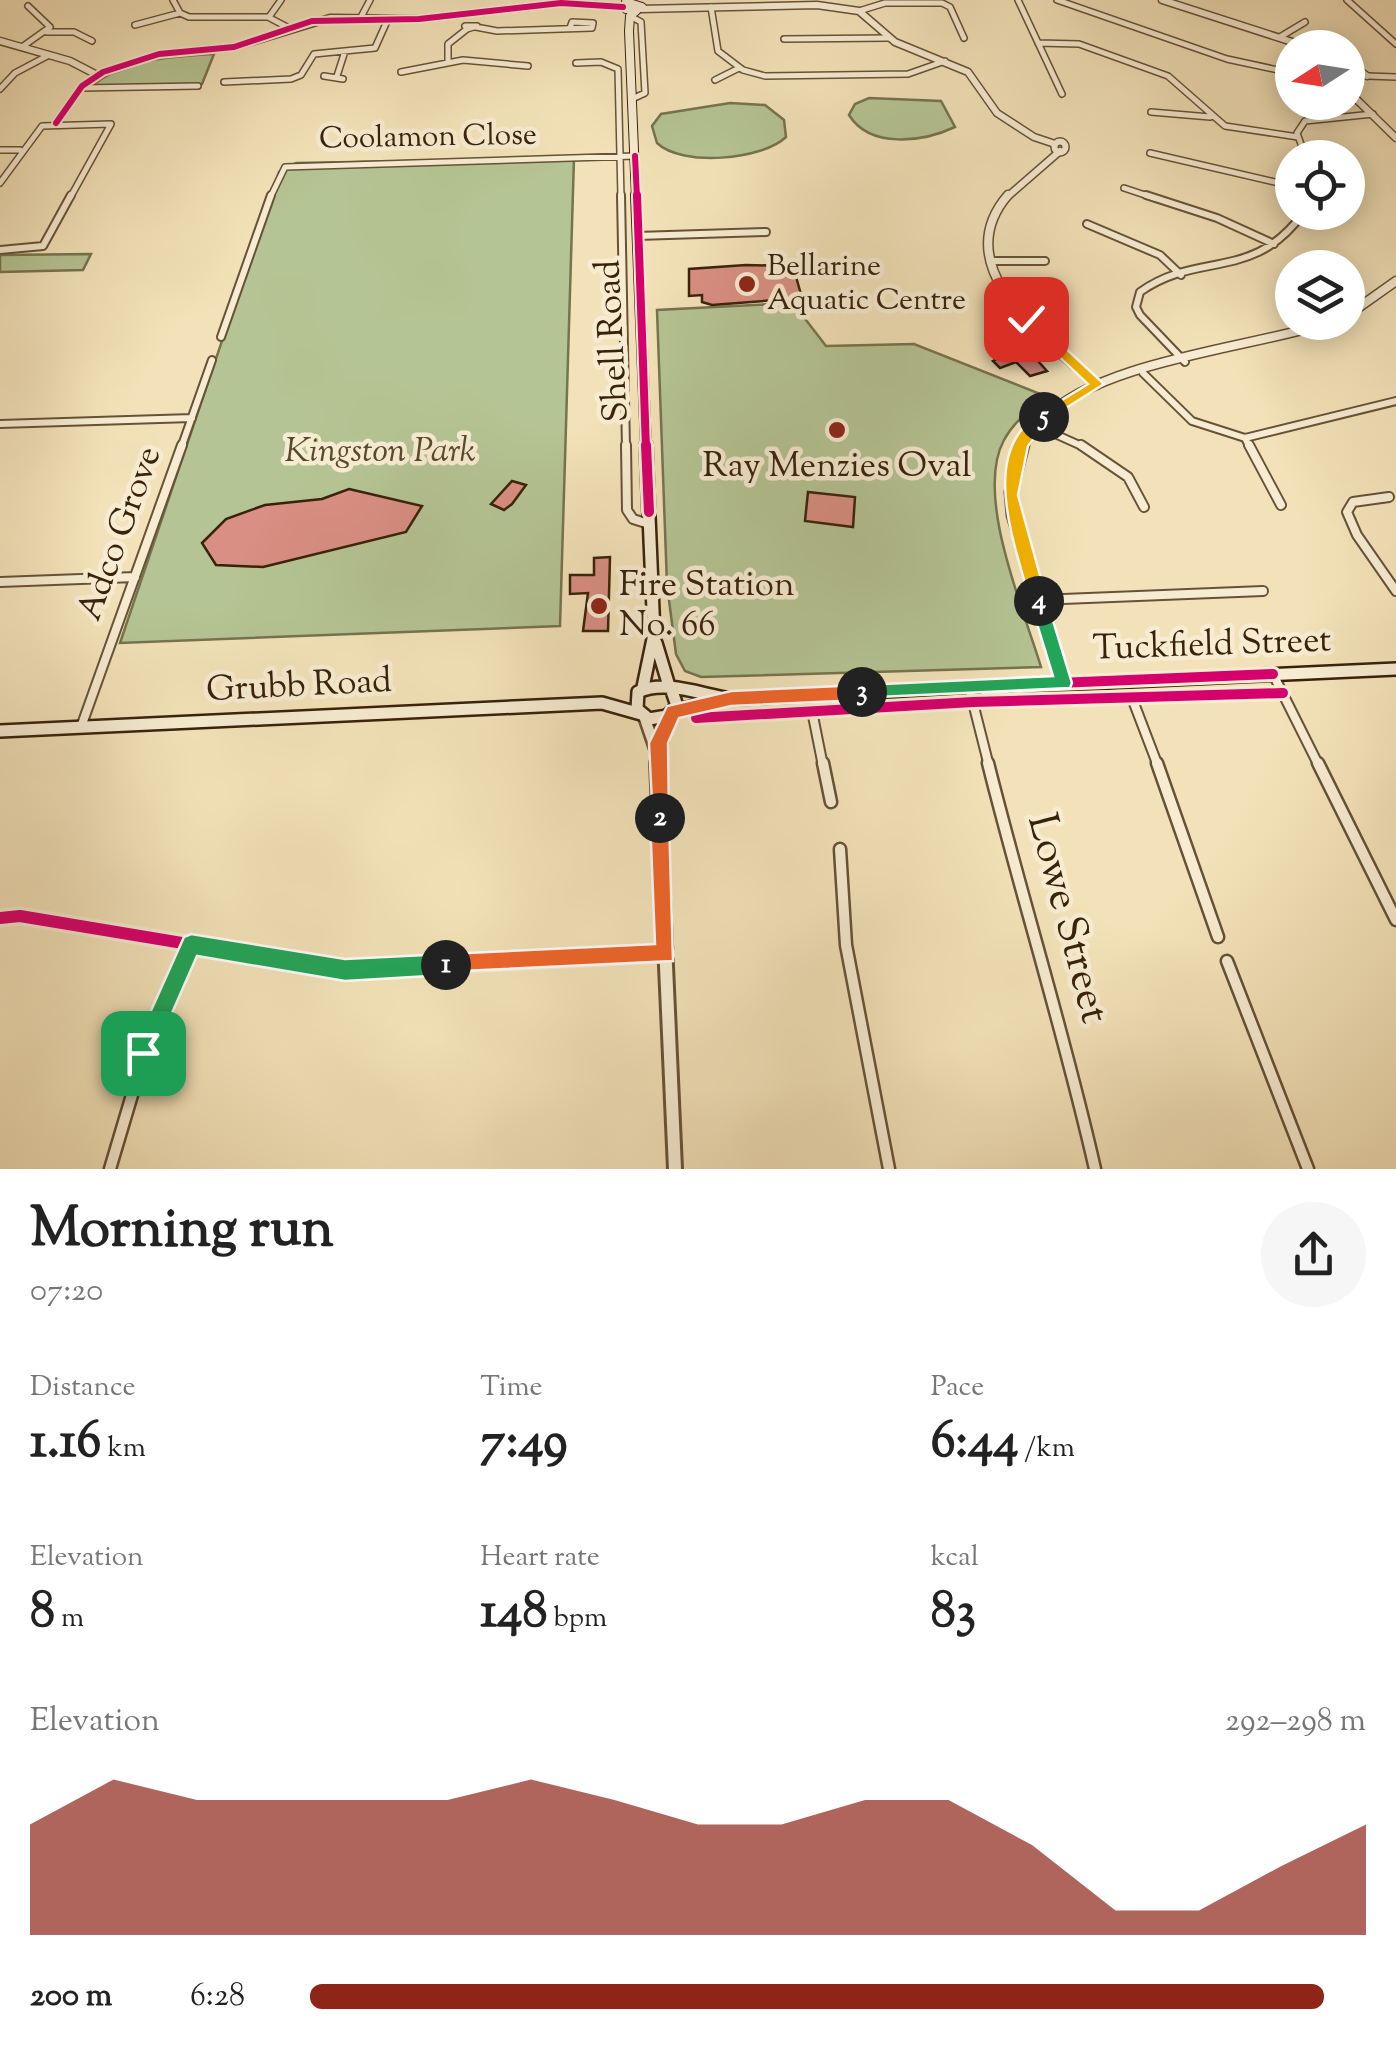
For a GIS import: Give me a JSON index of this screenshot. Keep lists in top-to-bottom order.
{
  "streets": {
    "main road": ["Shell Road", "Tuckfield Street", "Grubb Road"],
    "street": ["Coolamon Close", "Adco Grove", "Lowe Street"]
  },
  "crossings": [
    ["Coolamon Close", "Shell Road"],
    ["Shell Road", "Tuckfield Street"],
    ["Shell Road", "Grubb Road"],
    ["Adco Grove", "Grubb Road"],
    ["Tuckfield Street", "Grubb Road"],
    ["Tuckfield Street", "Lowe Street"]
  ],
  "parks": ["Kingston Park"],
  "places": ["Bellarine Aquatic Centre", "Ray Menzies Oval", "Fire Station No. 66"],
  "north": "left",
  "page": {
    "pins": [
      "5",
      "4",
      "3",
      "2",
      "1"
    ],
    "heading": ["Morning run", "07:20"],
    "stats": [
      ["Distance", "1.16 km"],
      ["Time", "7:49"],
      ["Pace", "6:44 /km"],
      ["Elevation", "8 m"],
      ["Heart rate", "148 bpm"],
      ["kcal", "83"]
    ],
    "chart": ["Elevation", "292–298 m"],
    "list": [
      {
        "name": "200 m",
        "note": "6:28"
      }
    ]
  }
}
